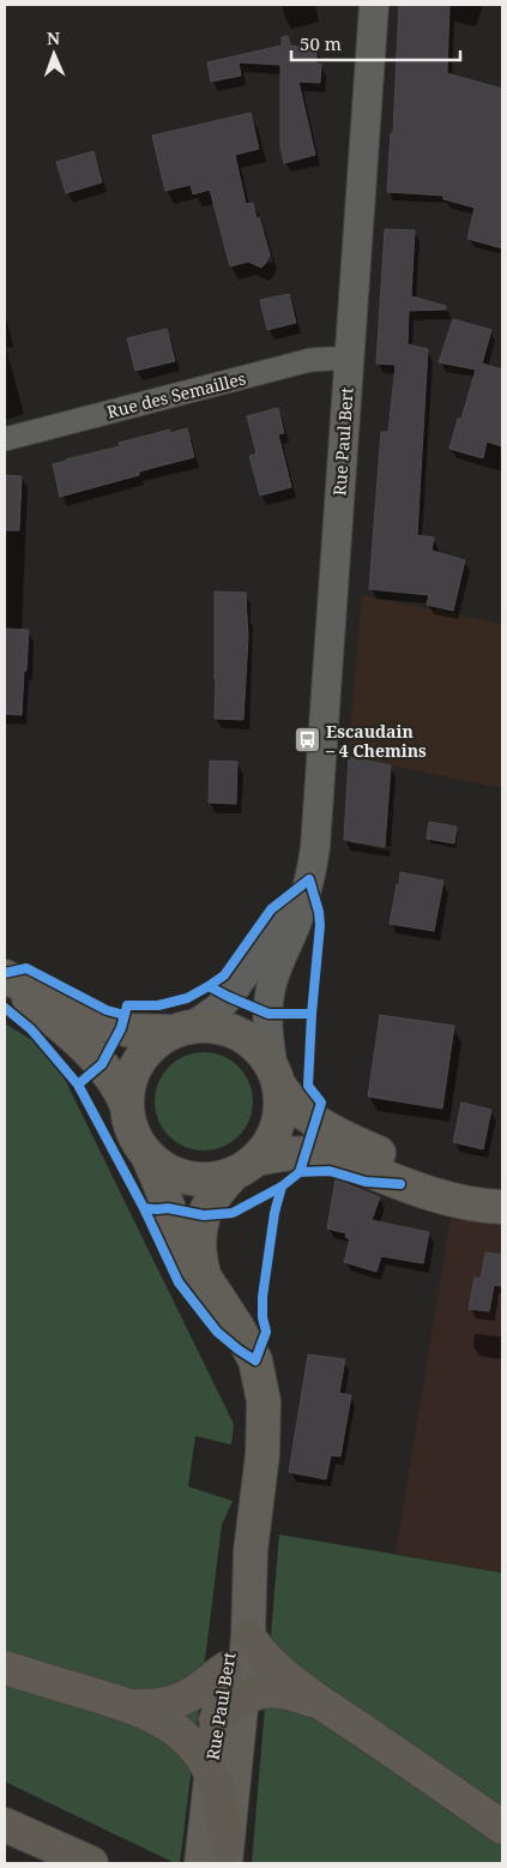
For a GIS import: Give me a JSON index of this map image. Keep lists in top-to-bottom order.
{
  "streets": {
    "main road": ["Rue Paul Bert"],
    "street": ["Rue des Semailles"]
  },
  "crossings": [
    ["Rue des Semailles", "Rue Paul Bert"]
  ],
  "places": {
    "bus stop": ["Escaudain – 4 Chemins"]
  },
  "scale_bar": "50 m",
  "north": "top"
}
